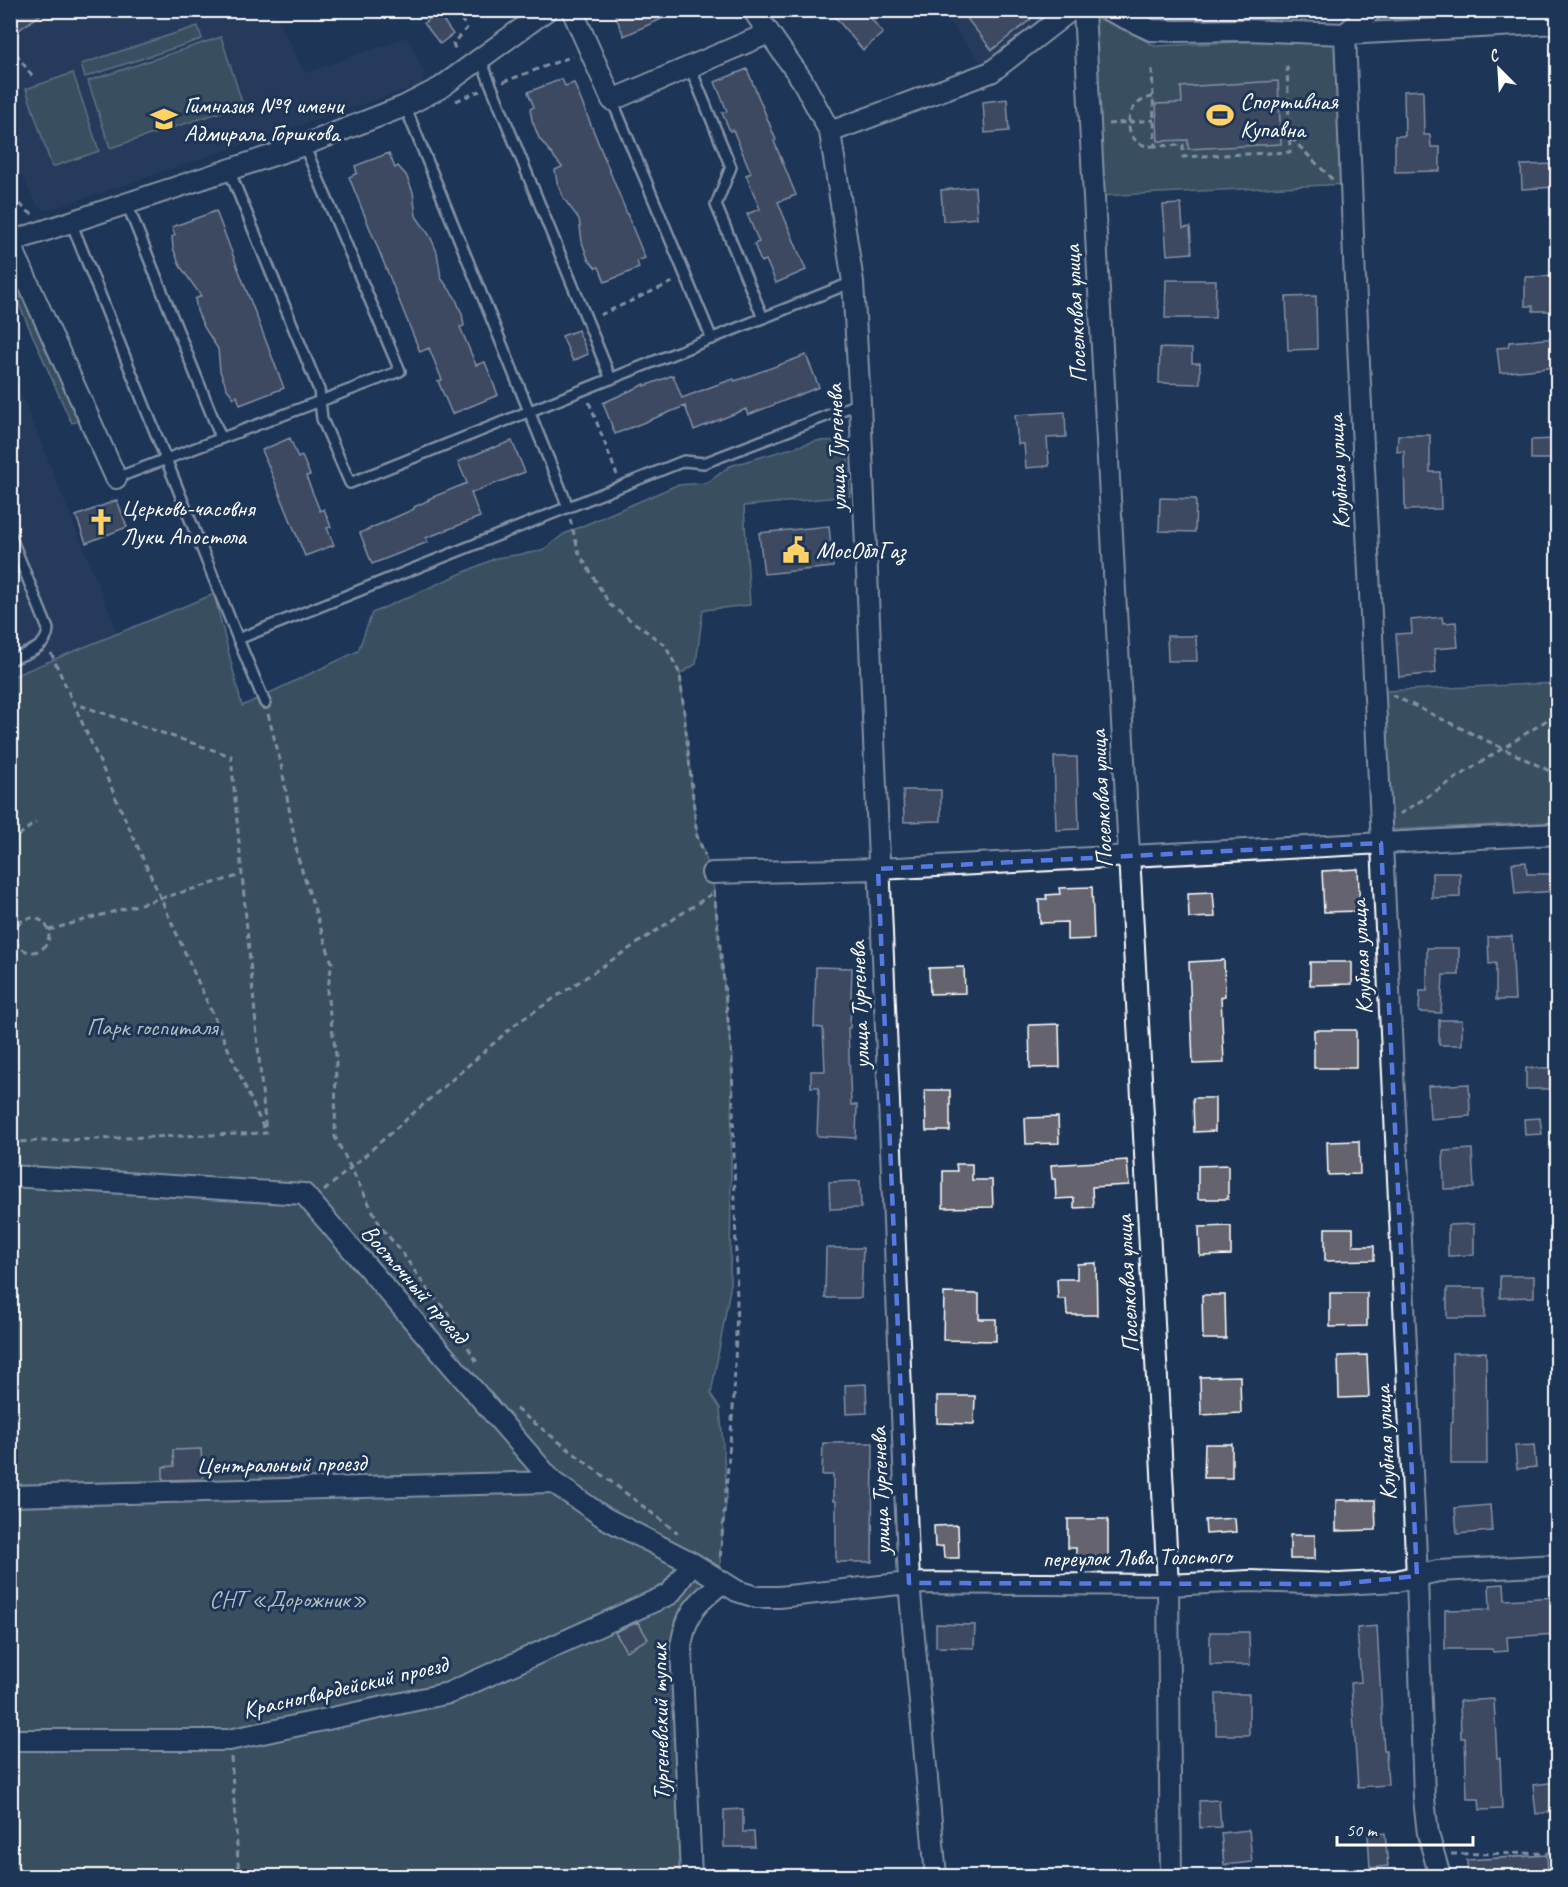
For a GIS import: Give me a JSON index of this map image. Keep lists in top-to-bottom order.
{
  "streets": {
    "street": [
      "Поселковая улица",
      "улица Тургенева",
      "Клубная улица",
      "Восточный проезд",
      "Центральный проезд",
      "переулок Льва Толстого",
      "Красногвардейский проезд",
      "Тургеневский тупик"
    ]
  },
  "crossings": [
    ["Поселковая улица", "переулок Льва Толстого"],
    ["улица Тургенева", "переулок Льва Толстого"],
    ["Клубная улица", "переулок Льва Толстого"],
    ["Восточный проезд", "Центральный проезд"],
    ["Восточный проезд", "переулок Льва Толстого"],
    ["Восточный проезд", "Красногвардейский проезд"],
    ["Восточный проезд", "Тургеневский тупик"],
    ["переулок Льва Толстого", "Тургеневский тупик"]
  ],
  "parks": ["Парк госпиталя", "СНТ «Дорожник»"],
  "places": {
    "sports": ["Спортивная Купавна"],
    "school or university": ["Гимназия №9 имени Адмирала Горшкова"],
    "church": ["Церковь-часовня Луки Апостола"],
    "public building": ["МосОблГаз"]
  },
  "scale_bar": "50 m",
  "north": "top left"
}
